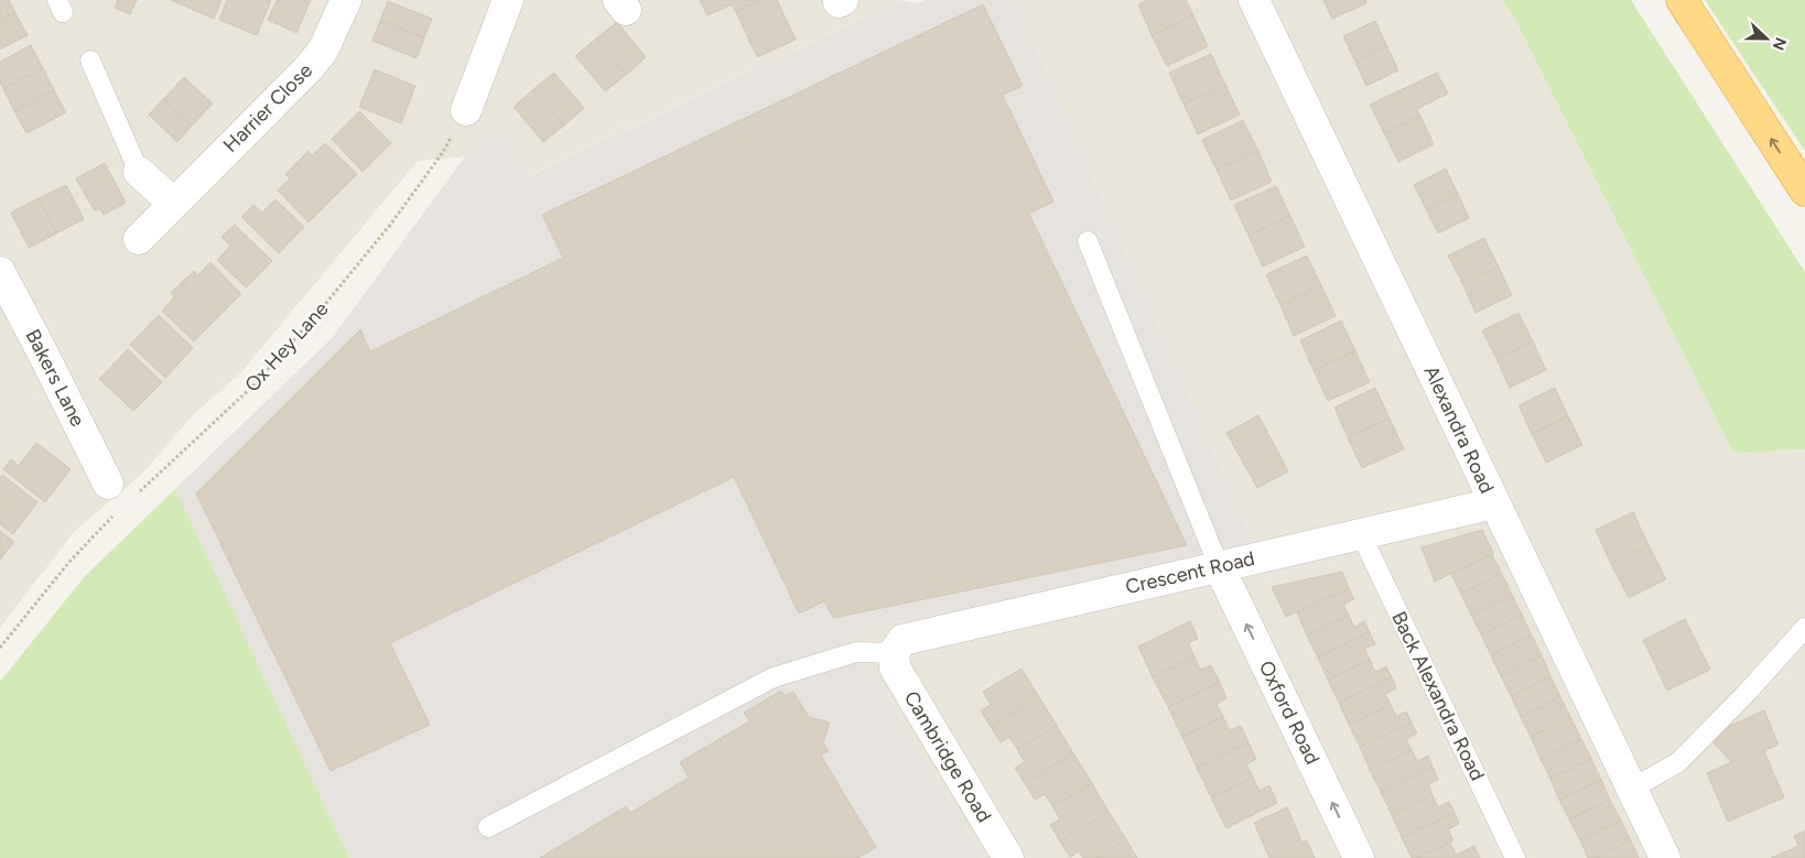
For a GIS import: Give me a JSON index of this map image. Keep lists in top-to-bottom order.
{
  "streets": {
    "street": [
      "Harrier Close",
      "Bakers Lane",
      "Alexandra Road",
      "Crescent Road",
      "Oxford Road",
      "Cambridge Road"
    ],
    "lane": ["Back Alexandra Road"],
    "path": ["Ox Hey Lane"]
  },
  "crossings": [
    ["Alexandra Road", "Crescent Road"],
    ["Crescent Road", "Back Alexandra Road"],
    ["Crescent Road", "Oxford Road"],
    ["Crescent Road", "Cambridge Road"]
  ],
  "one_way": ["Oxford Road"],
  "north": "right"
}
